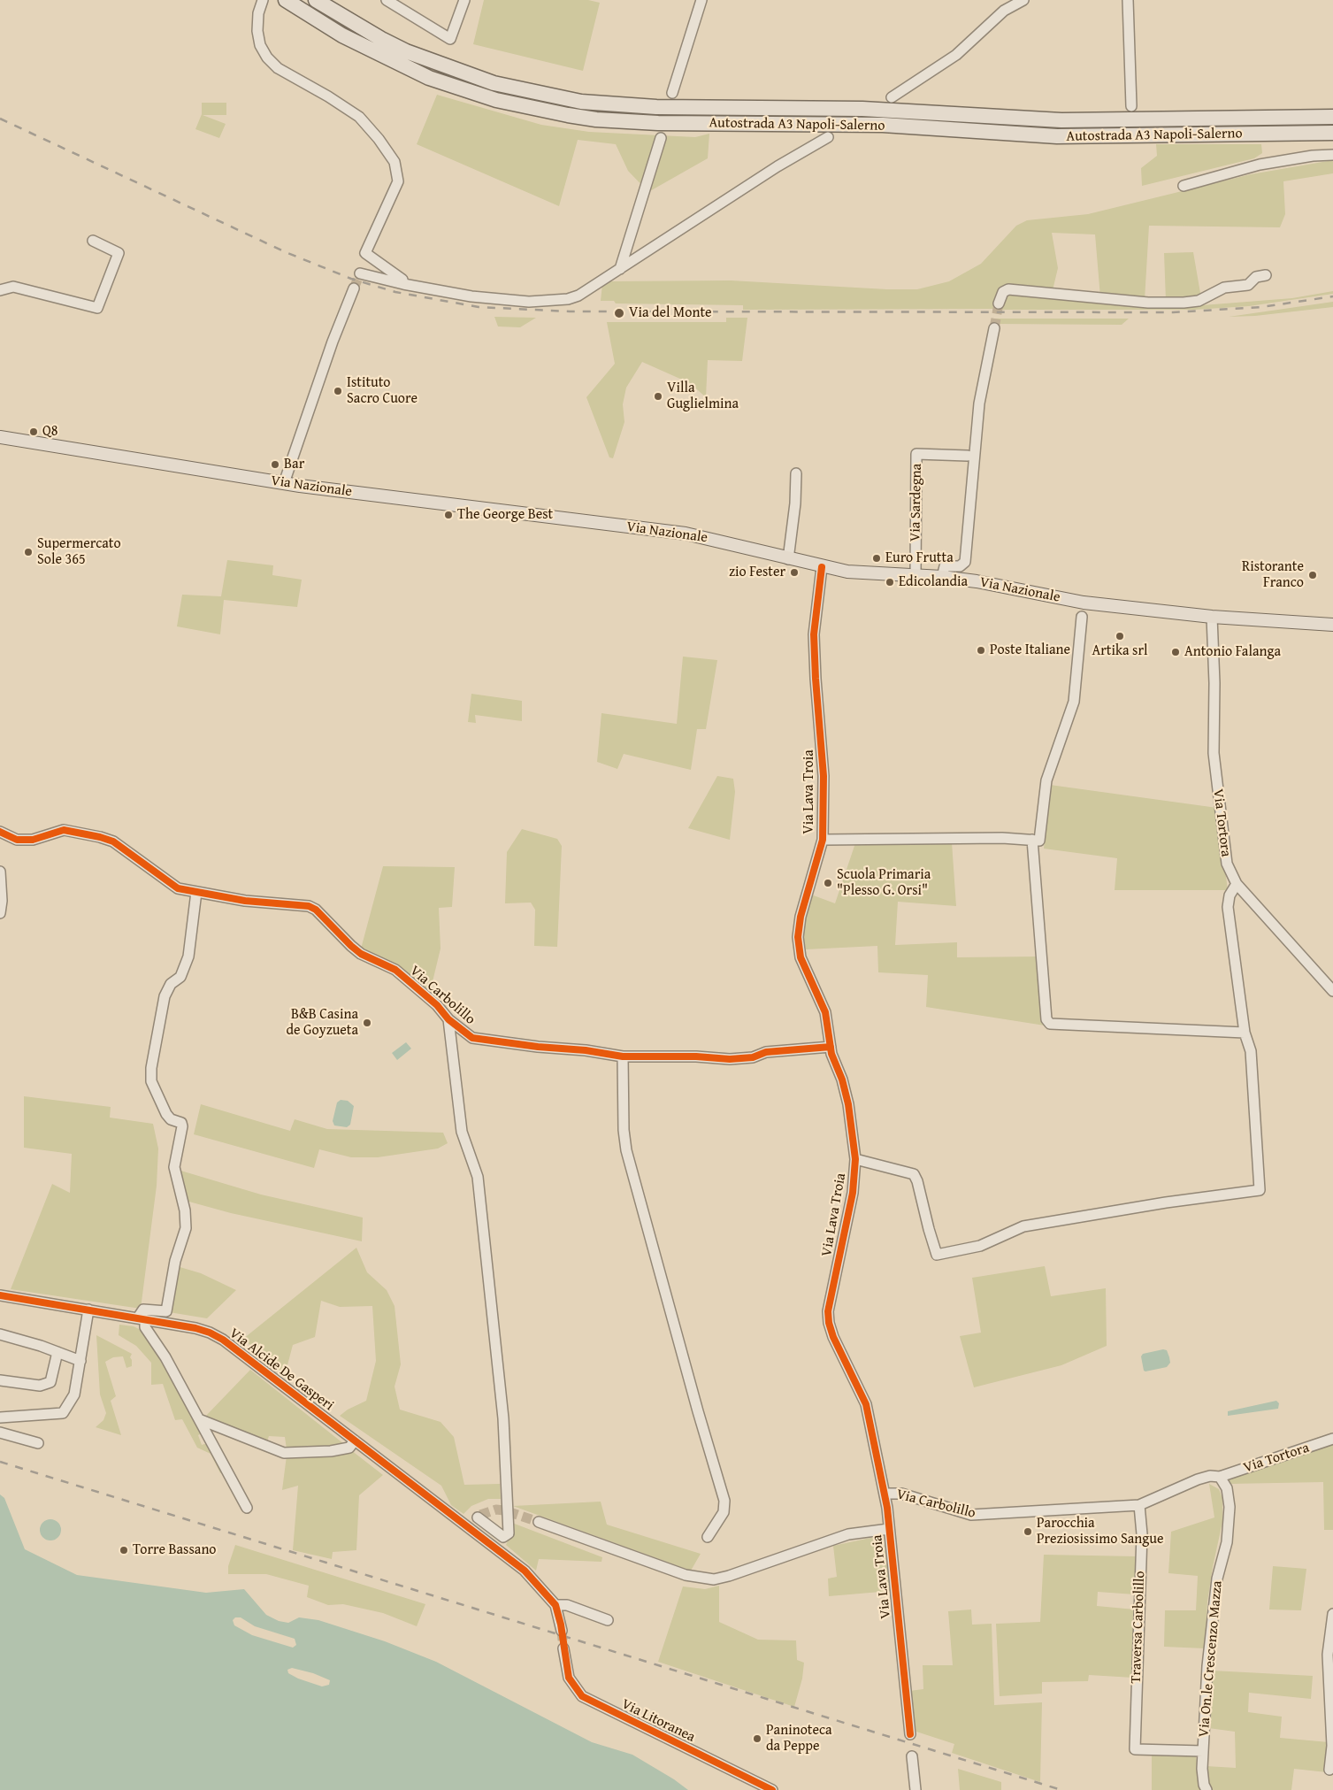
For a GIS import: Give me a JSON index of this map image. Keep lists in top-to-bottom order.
{
  "streets": {
    "highway": ["Autostrada A3 Napoli-Salerno"],
    "main road": ["Via Nazionale"],
    "street": [
      "Via Sardegna",
      "Via Lava Troia",
      "Via Tortora",
      "Via Carbolillo",
      "Via Alcide De Gasperi",
      "Traversa Carbolillo",
      "Via On.le Crescenzo Mazza",
      "Via Litoranea"
    ]
  },
  "crossings": [
    ["Via Nazionale", "Via Sardegna"],
    ["Via Nazionale", "Via Lava Troia"],
    ["Via Nazionale", "Via Tortora"],
    ["Via Lava Troia", "Via Carbolillo"],
    ["Via Tortora", "Via Carbolillo"],
    ["Via Tortora", "Via On.le Crescenzo Mazza"],
    ["Via Carbolillo", "Traversa Carbolillo"],
    ["Via Carbolillo", "Via On.le Crescenzo Mazza"],
    ["Traversa Carbolillo", "Via On.le Crescenzo Mazza"]
  ],
  "places": [
    "Via del Monte",
    "Istituto Sacro Cuore",
    "Villa Guglielmina",
    "Q8",
    "Bar",
    "The George Best",
    "Supermercato Sole 365",
    "Euro Frutta",
    "zio Fester",
    "Ristorante Franco",
    "Edicolandia",
    "Artika srl",
    "Poste Italiane",
    "Antonio Falanga",
    "Scuola Primaria \"Plesso G. Orsi\"",
    "B&B Casina de Goyzueta",
    "Parocchia Preziosissimo Sangue",
    "Torre Bassano",
    "Paninoteca da Peppe"
  ]
}
